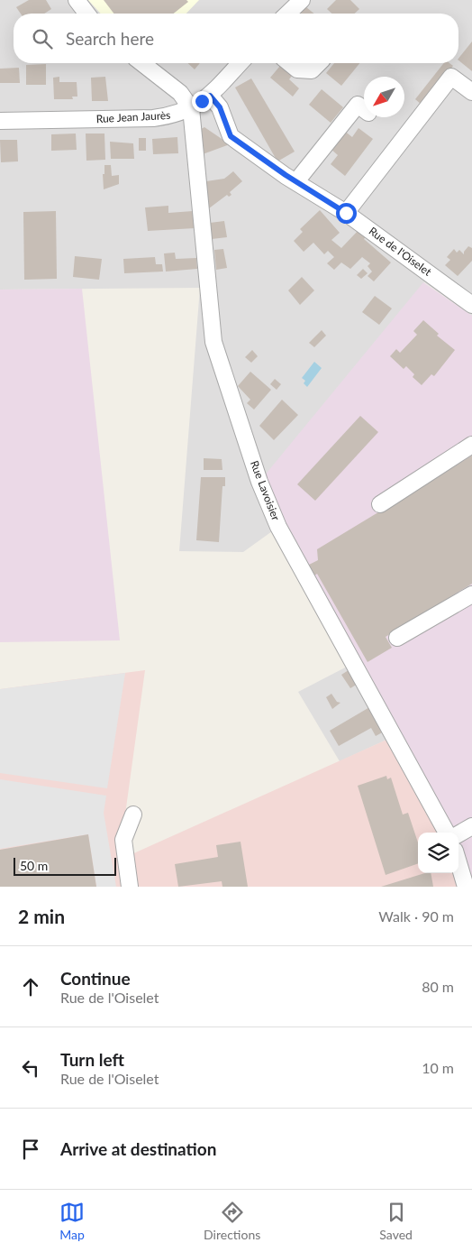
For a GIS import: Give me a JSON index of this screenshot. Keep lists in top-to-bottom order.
{
  "streets": {
    "street": ["Rue Jean Jaurès", "Rue de l'Oiselet", "Rue Lavoisier"]
  },
  "crossings": [
    ["Rue Jean Jaurès", "Rue de l'Oiselet"],
    ["Rue Jean Jaurès", "Rue Lavoisier"]
  ],
  "scale_bar": "50 m",
  "north": "bottom left",
  "page": {
    "search": "Search here",
    "scale": "50 m",
    "heading": ["2 min", "Walk · 90 m"],
    "list": [
      ["Continue", "Rue de l'Oiselet", "80 m"],
      ["Turn left", "Rue de l'Oiselet", "10 m"],
      "Arrive at destination"
    ],
    "nav": ["Map", "Directions", "Saved"]
  }
}
